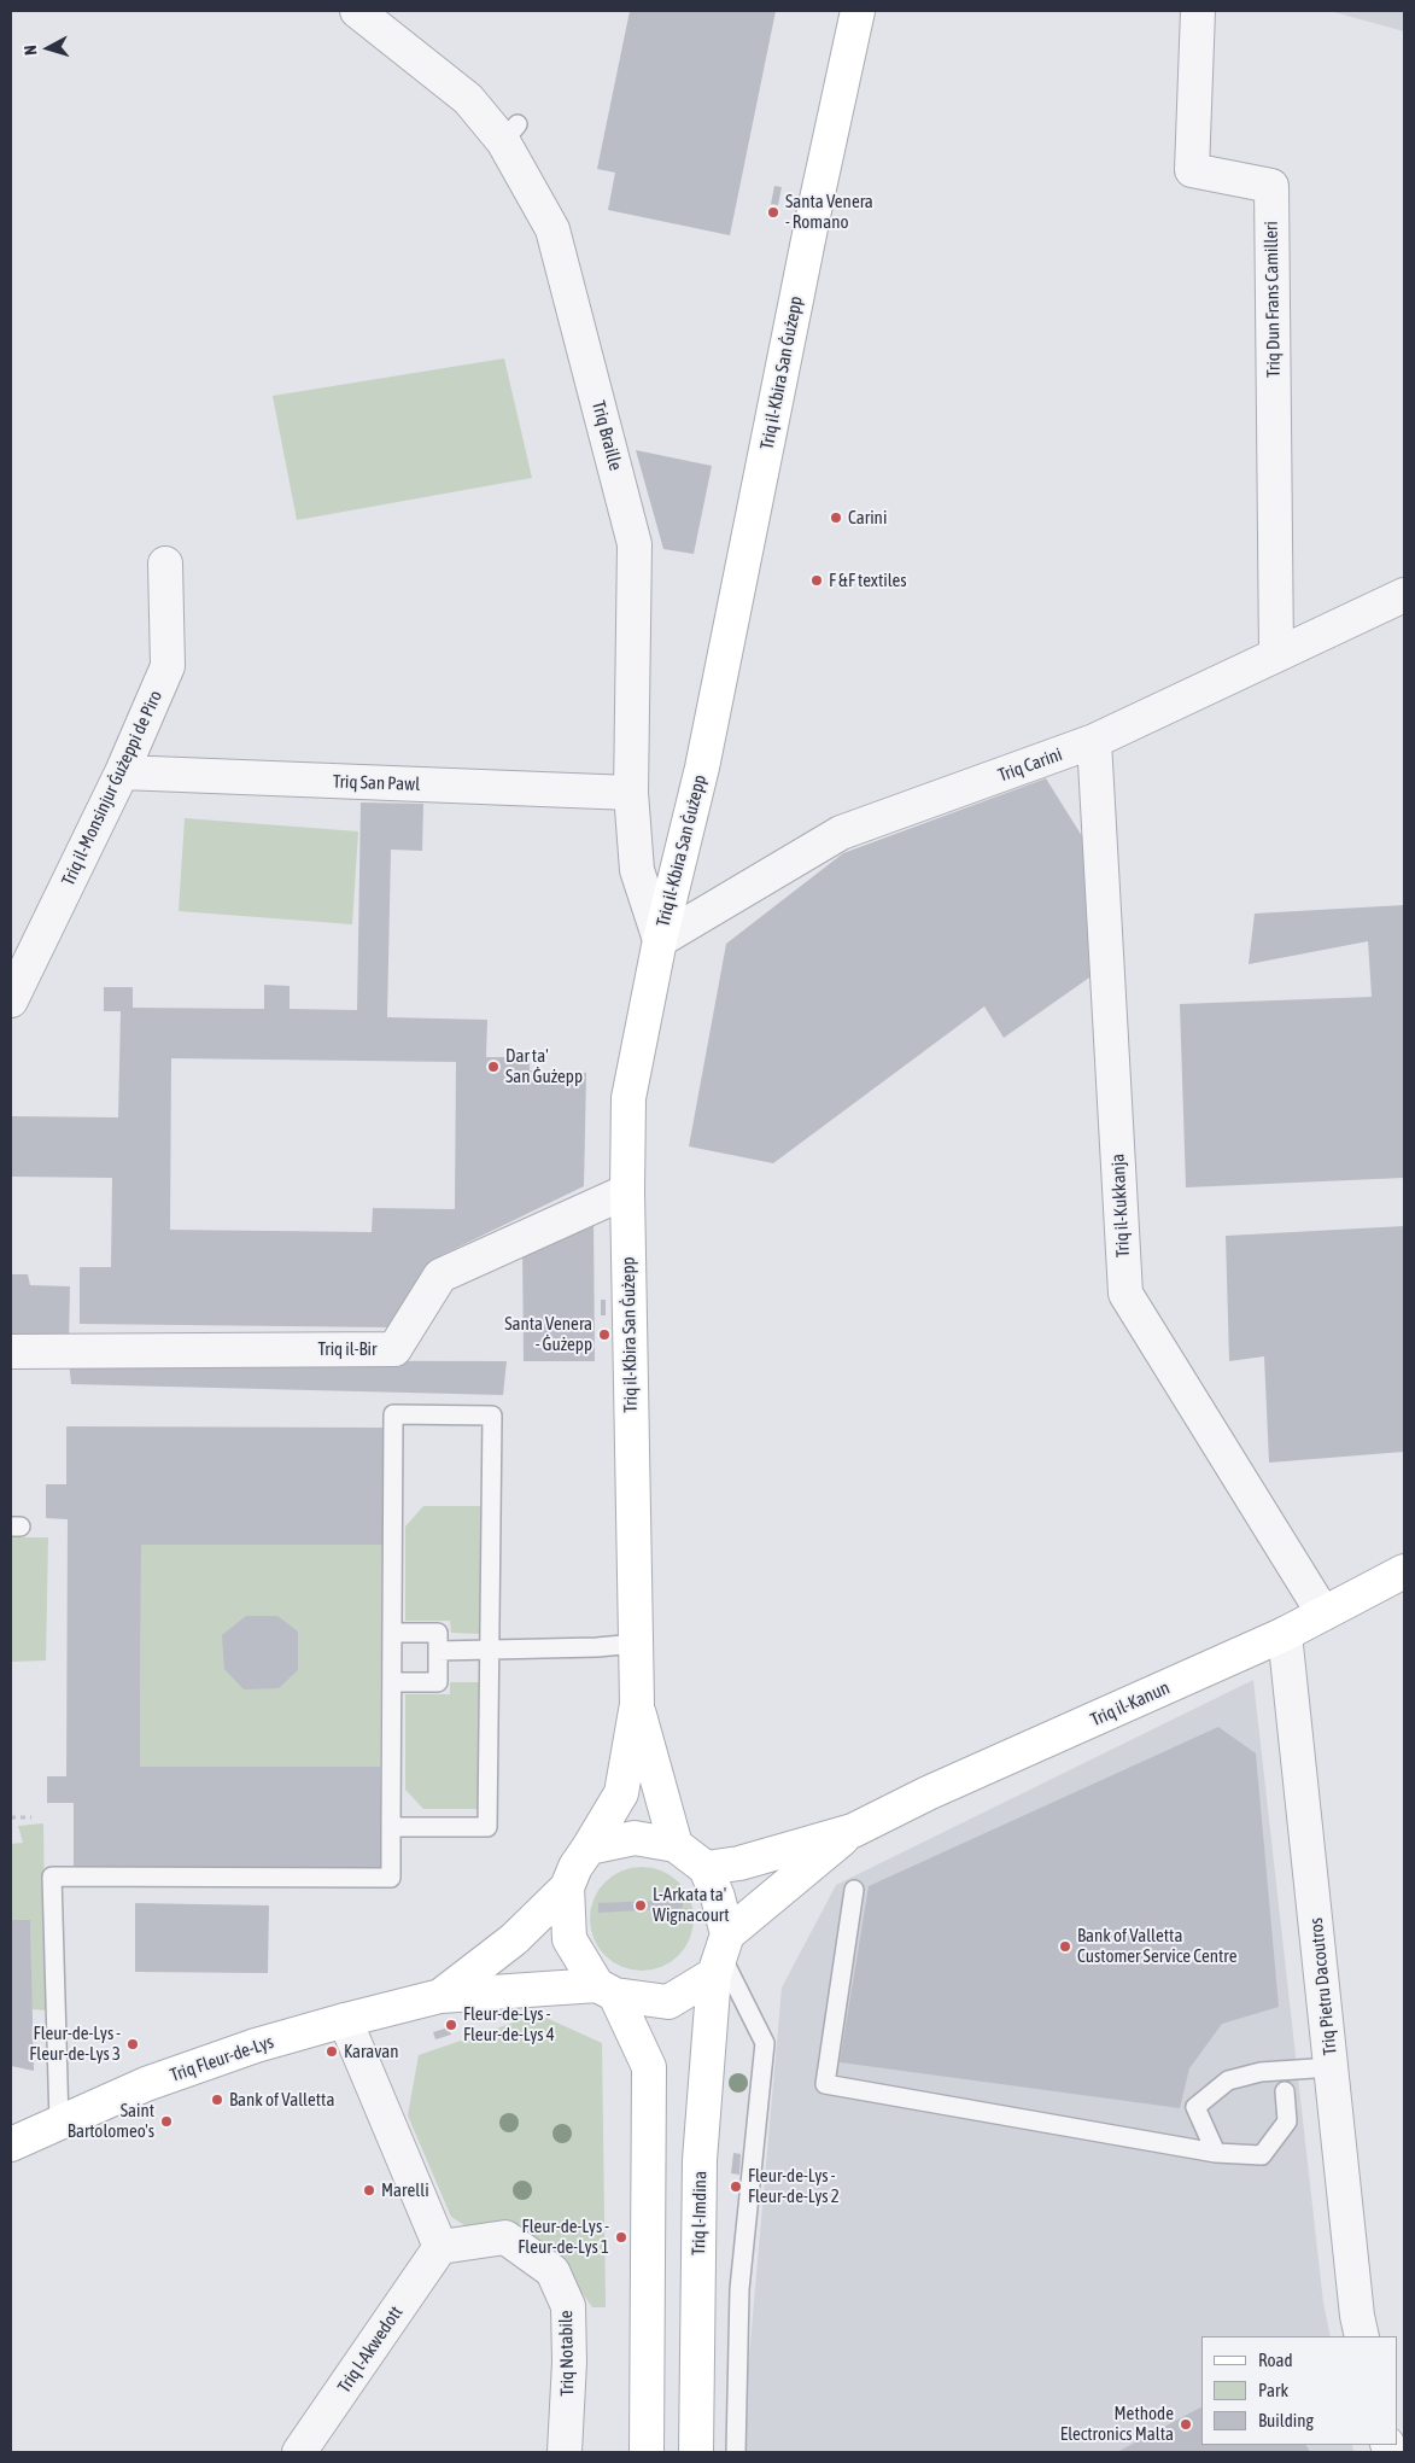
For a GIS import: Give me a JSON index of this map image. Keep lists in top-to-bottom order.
{
  "streets": {
    "main road": [
      "Triq il-Kbira San Ġużepp",
      "Triq il-Kanun",
      "Triq Fleur-de-Lys",
      "Triq l-Imdina"
    ],
    "street": [
      "Triq Dun Frans Camilleri",
      "Triq Braille",
      "Triq Carini",
      "Triq San Pawl",
      "Triq il-Monsinjur Ġużeppi de Piro",
      "Triq il-Kukkanja",
      "Triq il-Bir",
      "Triq Pietru Dacoutros",
      "Triq l-Akwedott",
      "Triq Notabile"
    ]
  },
  "crossings": [
    ["Triq Dun Frans Camilleri", "Triq Carini"],
    ["Triq il-Kbira San Ġużepp", "Triq Braille"],
    ["Triq il-Kbira San Ġużepp", "Triq Carini"],
    ["Triq il-Kbira San Ġużepp", "Triq il-Bir"],
    ["Triq il-Kbira San Ġużepp", "Triq il-Kanun"],
    ["Triq il-Kbira San Ġużepp", "Triq Fleur-de-Lys"],
    ["Triq il-Kbira San Ġużepp", "Triq l-Imdina"],
    ["Triq Braille", "Triq Carini"],
    ["Triq Braille", "Triq San Pawl"],
    ["Triq Carini", "Triq il-Kukkanja"],
    ["Triq San Pawl", "Triq il-Monsinjur Ġużeppi de Piro"],
    ["Triq il-Kukkanja", "Triq il-Kanun"],
    ["Triq il-Kanun", "Triq Pietru Dacoutros"],
    ["Triq il-Kanun", "Triq Fleur-de-Lys"],
    ["Triq il-Kanun", "Triq l-Imdina"],
    ["Triq Fleur-de-Lys", "Triq l-Imdina"],
    ["Triq l-Akwedott", "Triq Notabile"]
  ],
  "places": [
    "Santa Venera - Romano",
    "Carini",
    "F &F textiles",
    "Dar ta' San Ġużepp",
    "Santa Venera - Ġużepp",
    "L-Arkata ta' Wignacourt",
    "Bank of Valletta Customer Service Centre",
    "Fleur-de-Lys - Fleur-de-Lys 4",
    "Fleur-de-Lys - Fleur-de-Lys 3",
    "Karavan",
    "Bank of Valletta",
    "Saint Bartolomeo's",
    "Fleur-de-Lys - Fleur-de-Lys 2",
    "Marelli",
    "Fleur-de-Lys - Fleur-de-Lys 1",
    "Methode Electronics Malta"
  ],
  "legend": ["Road", "Park", "Building"],
  "north": "left"
}
